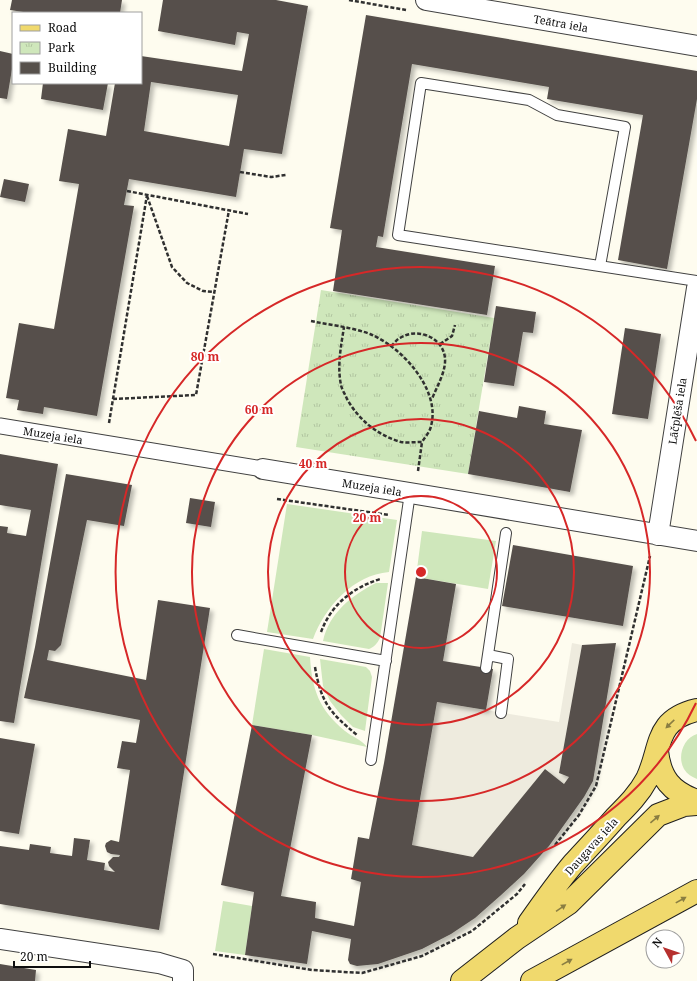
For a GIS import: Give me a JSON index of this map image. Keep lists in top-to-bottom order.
{
  "streets": {
    "main road": ["Daugavas iela"],
    "street": ["Teātra iela", "Lāčplēša iela", "Muzeja iela"]
  },
  "crossings": [
    ["Lāčplēša iela", "Muzeja iela"]
  ],
  "legend": ["Road", "Park", "Building"],
  "scale_bar": "20 m",
  "north": "top left",
  "rings": [
    "80 m",
    "60 m",
    "40 m",
    "20 m"
  ]
}
